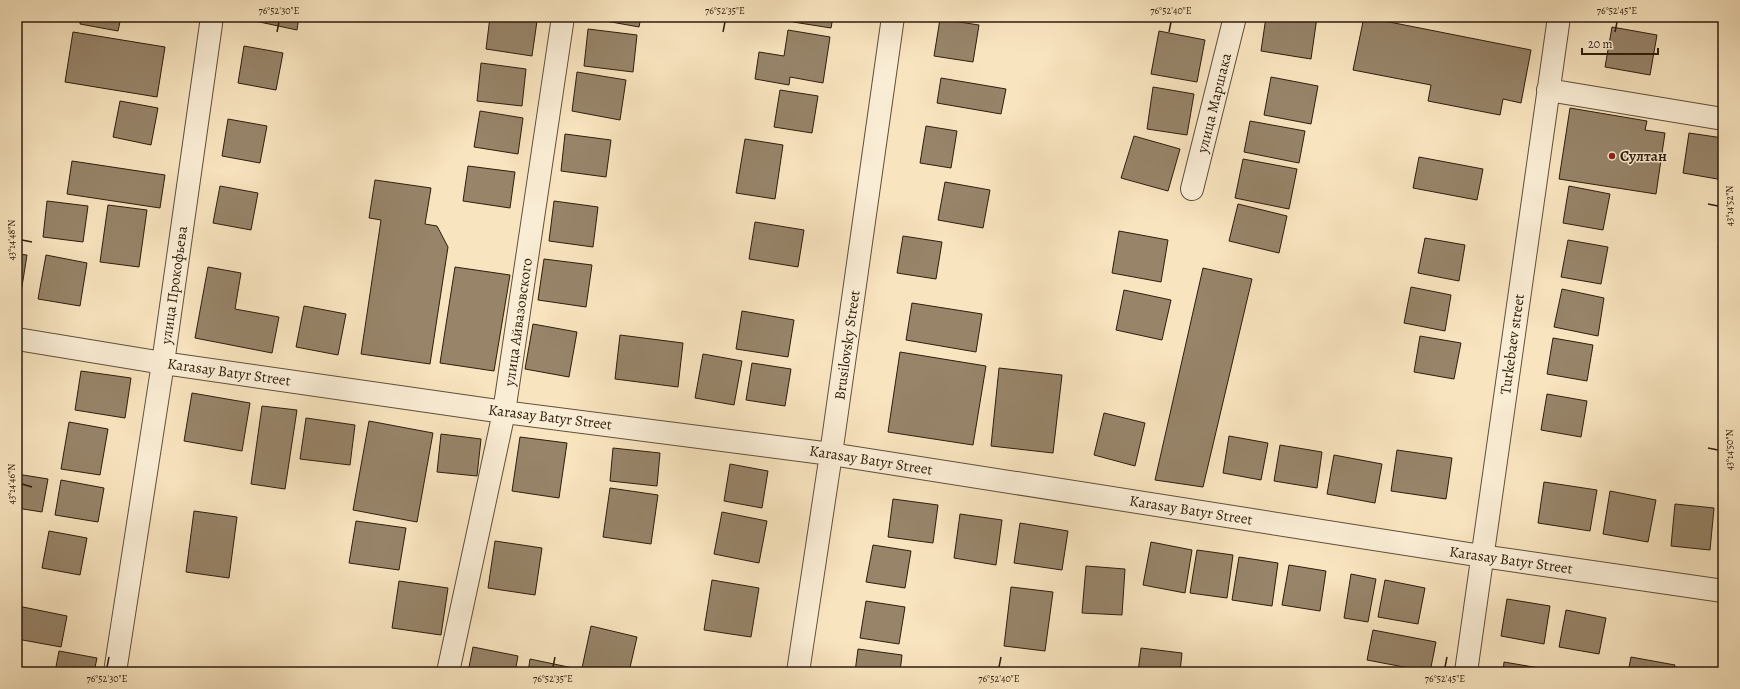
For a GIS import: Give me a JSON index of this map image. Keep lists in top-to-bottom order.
{
  "streets": {
    "street": [
      "улица Маршака",
      "улица Прокофьева",
      "улица Айвазовского",
      "Turkebaev street",
      "Brusilovsky Street",
      "Karasay Batyr Street"
    ]
  },
  "crossings": [
    ["улица Прокофьева", "Karasay Batyr Street"],
    ["улица Айвазовского", "Karasay Batyr Street"],
    ["Turkebaev street", "Karasay Batyr Street"],
    ["Brusilovsky Street", "Karasay Batyr Street"]
  ],
  "places": ["Султан"],
  "scale_bar": "20 m",
  "coordinates": [
    "76°52'30\"E",
    "76°52'35\"E",
    "76°52'40\"E",
    "76°52'45\"E",
    "43°14'52\"N",
    "43°14'48\"N",
    "43°14'50\"N",
    "43°14'46\"N"
  ]
}
